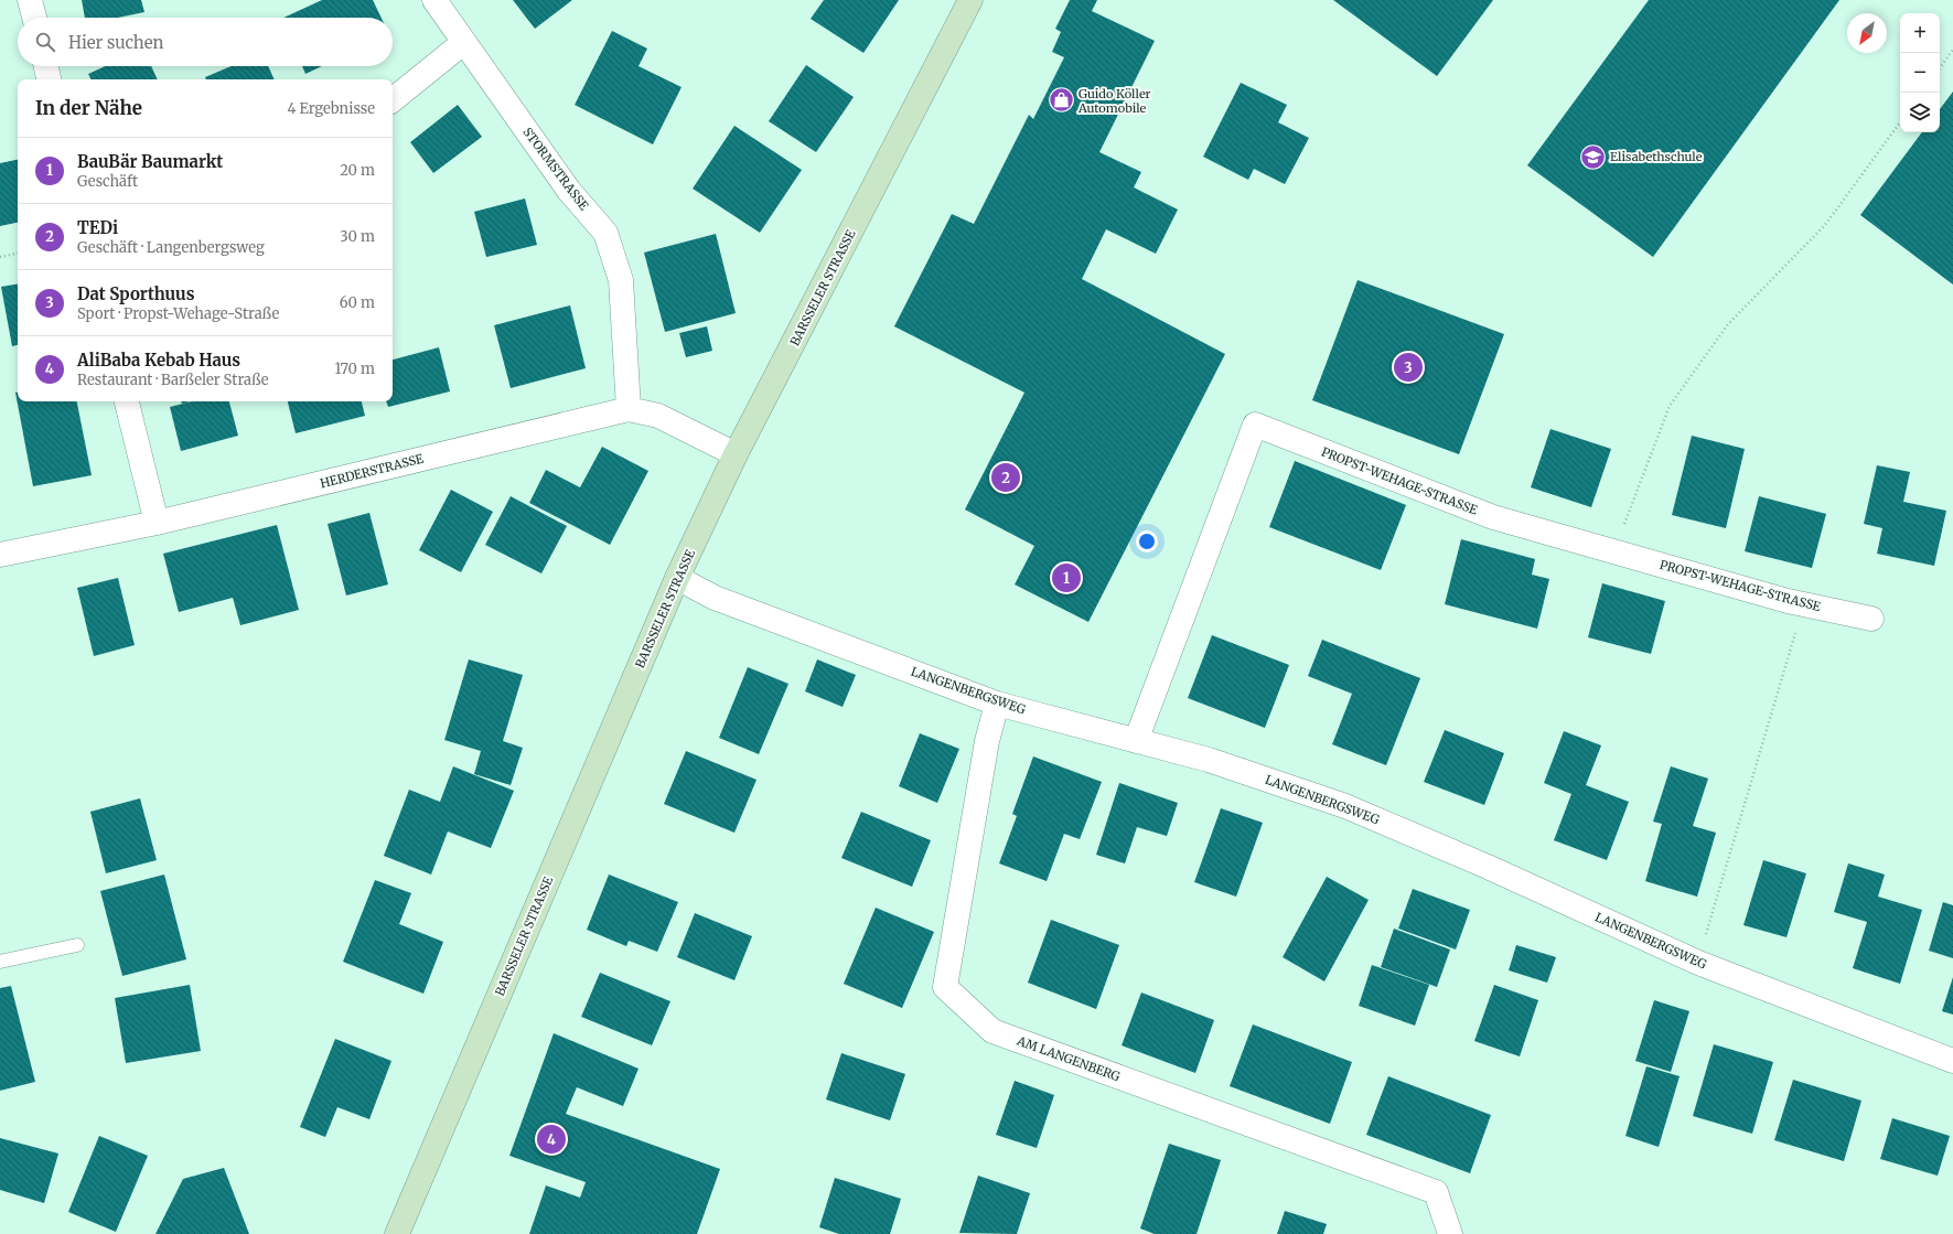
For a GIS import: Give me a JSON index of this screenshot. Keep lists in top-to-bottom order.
{
  "streets": {
    "street": [
      "STORMSTRASSE",
      "BARSSELER STRASSE",
      "HERDERSTRASSE",
      "PROPST-WEHAGE-STRASSE",
      "LANGENBERGSWEG",
      "AM LANGENBERG"
    ]
  },
  "crossings": [
    ["STORMSTRASSE", "HERDERSTRASSE"],
    ["BARSSELER STRASSE", "HERDERSTRASSE"],
    ["BARSSELER STRASSE", "LANGENBERGSWEG"],
    ["PROPST-WEHAGE-STRASSE", "LANGENBERGSWEG"],
    ["LANGENBERGSWEG", "AM LANGENBERG"]
  ],
  "places": {
    "shop": ["Guido Köller Automobile"],
    "school or university": ["Elisabethschule"]
  },
  "north": "bottom left",
  "page": {
    "map_buttons": ["+", "−"],
    "search": "Hier suchen",
    "heading": ["In der Nähe", "4 Ergebnisse"],
    "list": [
      {
        "mark": "1",
        "name": "BauBär Baumarkt",
        "note": "Geschäft",
        "value": "20 m"
      },
      {
        "mark": "2",
        "name": "TEDi",
        "note": "Geschäft · Langenbergsweg",
        "value": "30 m"
      },
      {
        "mark": "3",
        "name": "Dat Sporthuus",
        "note": "Sport · Propst-Wehage-Straße",
        "value": "60 m"
      },
      {
        "mark": "4",
        "name": "AliBaba Kebab Haus",
        "note": "Restaurant · Barßeler Straße",
        "value": "170 m"
      }
    ],
    "pins": [
      "3",
      "2",
      "1",
      "4"
    ]
  }
}
